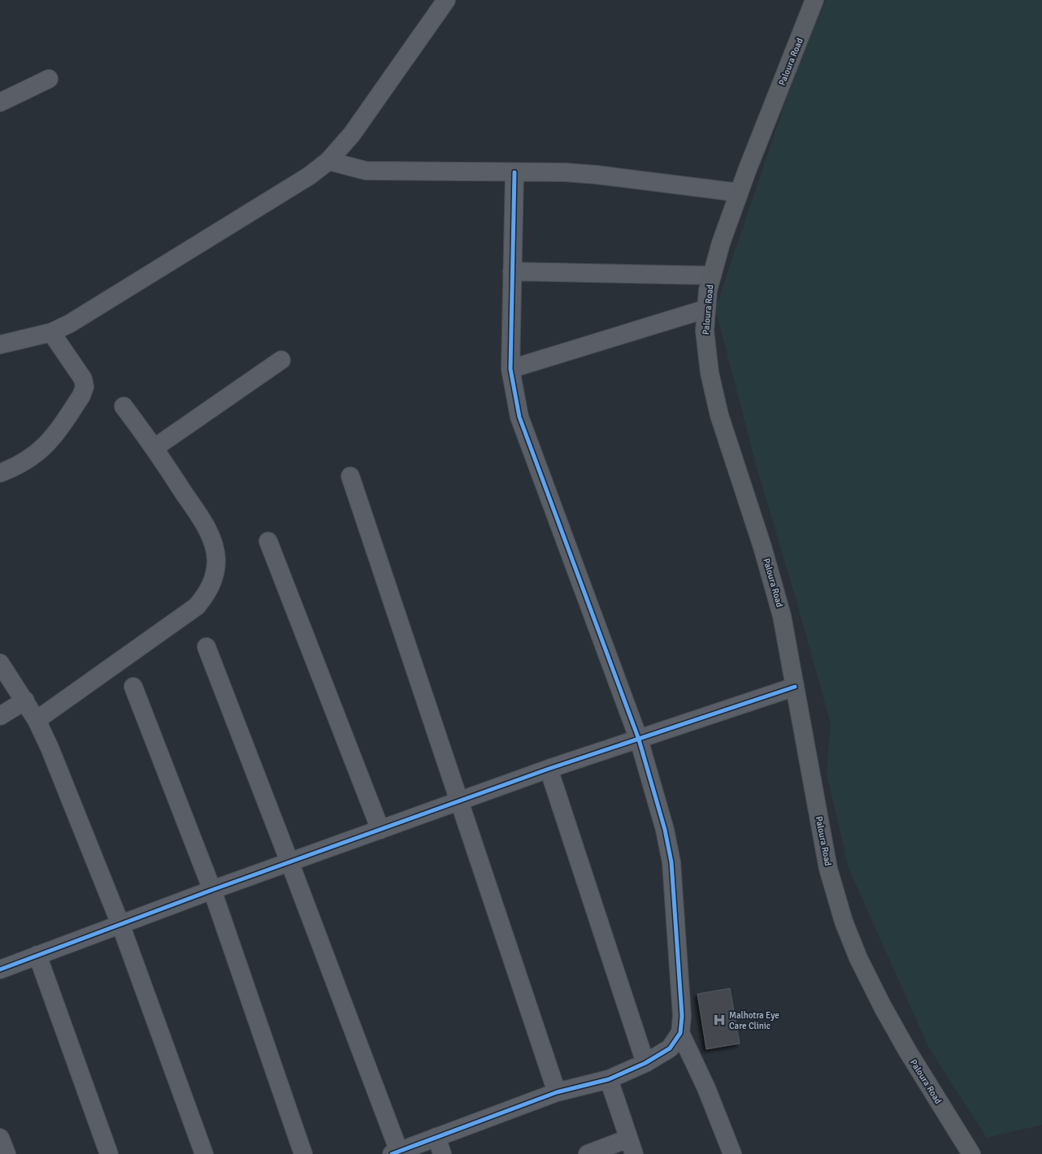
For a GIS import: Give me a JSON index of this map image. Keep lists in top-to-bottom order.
{
  "streets": {
    "main road": ["Paloura Road"]
  },
  "places": {
    "hospital": ["Malhotra Eye Care Clinic"]
  }
}
